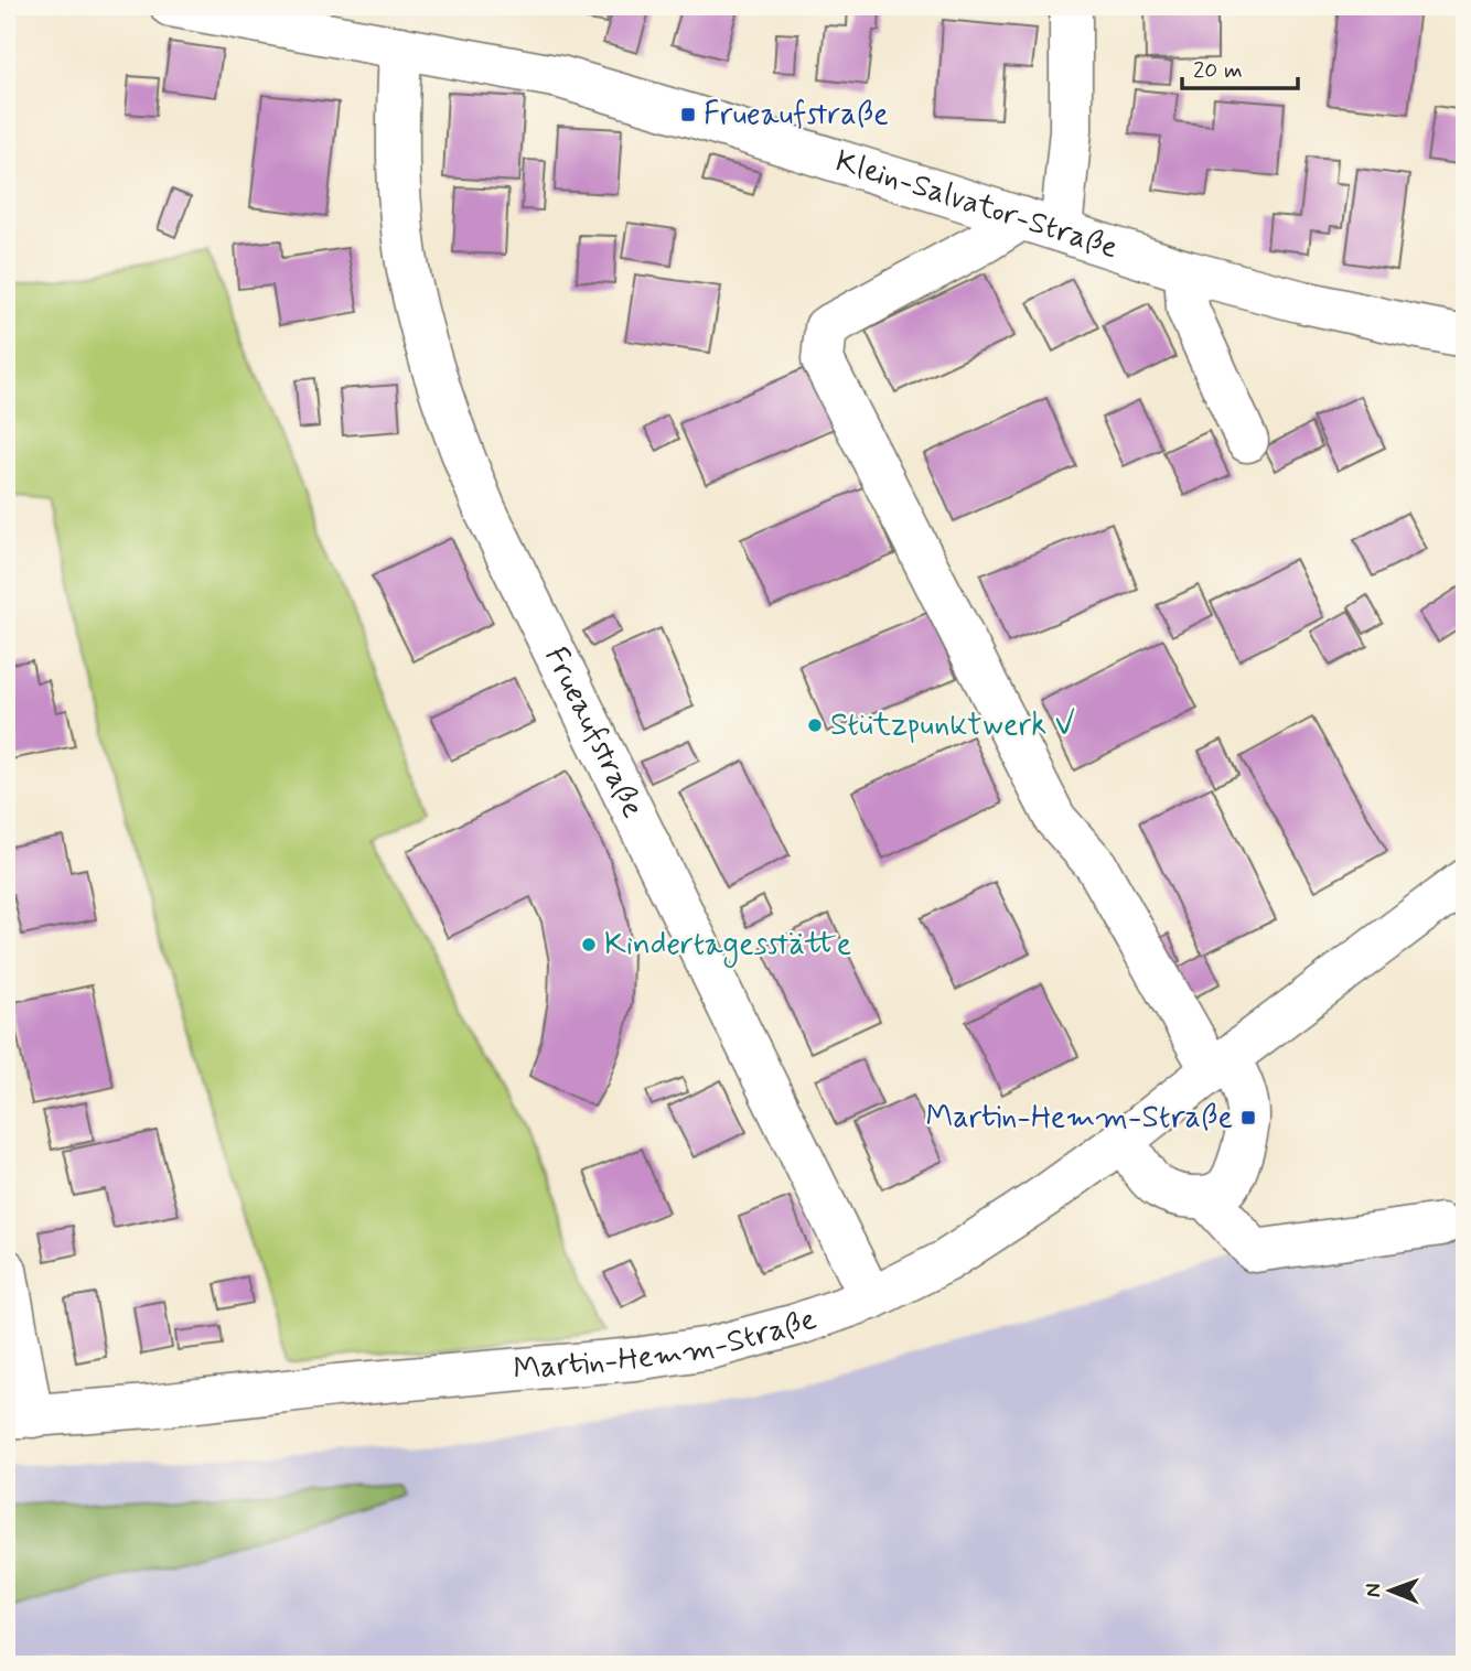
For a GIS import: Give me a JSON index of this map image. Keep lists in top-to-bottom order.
{
  "streets": {
    "street": ["Klein-Salvator-Straße", "Frueaufstraße", "Martin-Hemm-Straße"]
  },
  "crossings": [
    ["Klein-Salvator-Straße", "Frueaufstraße"],
    ["Frueaufstraße", "Martin-Hemm-Straße"]
  ],
  "places": {
    "transit": ["Frueaufstraße", "Martin-Hemm-Straße"],
    "other": ["Stützpunktwerk V", "Kindertagesstätte"]
  },
  "scale_bar": "20 m",
  "north": "left"
}
